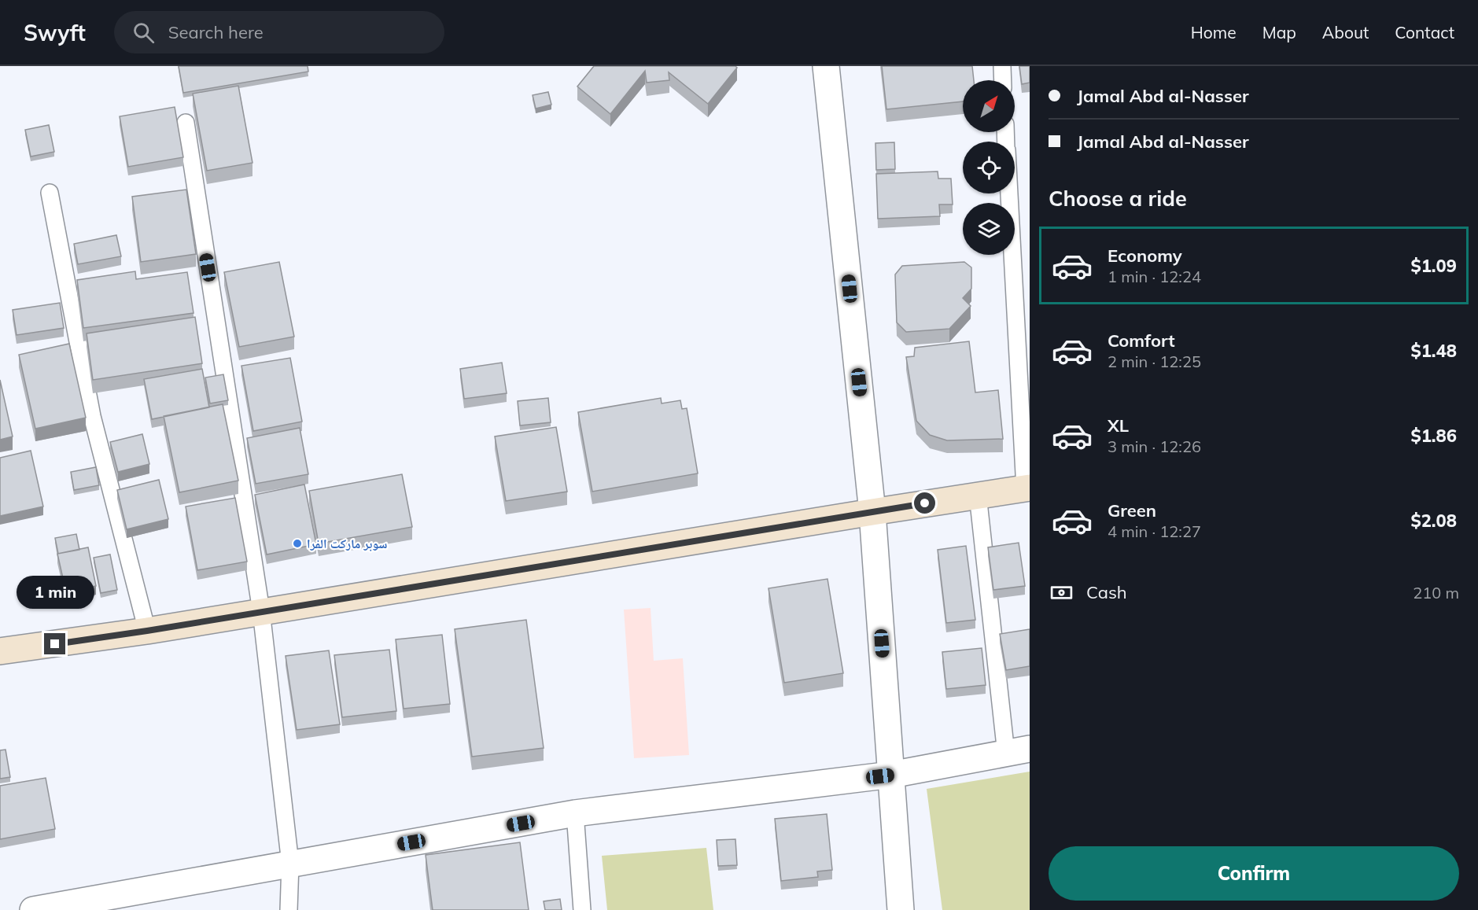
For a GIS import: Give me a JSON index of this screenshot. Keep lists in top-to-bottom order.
{
  "places": ["سوبر ماركت الفرا"],
  "north": "top right",
  "page": {
    "header": "Swyft",
    "search": "Search here",
    "nav": [
      "Home",
      "Map",
      "About",
      "Contact"
    ],
    "banner": ["Jamal Abd al-Nasser", "Jamal Abd al-Nasser"],
    "heading": "Choose a ride",
    "list": [
      {
        "name": "Economy",
        "note": "1 min · 12:24",
        "value": "$1.09"
      },
      {
        "name": "Comfort",
        "note": "2 min · 12:25",
        "value": "$1.48"
      },
      {
        "name": "XL",
        "note": "3 min · 12:26",
        "value": "$1.86"
      },
      {
        "name": "Green",
        "note": "4 min · 12:27",
        "value": "$2.08"
      }
    ],
    "pay": ["Cash", "210 m"],
    "bubble": "1 min",
    "buttons": "Confirm"
  }
}
